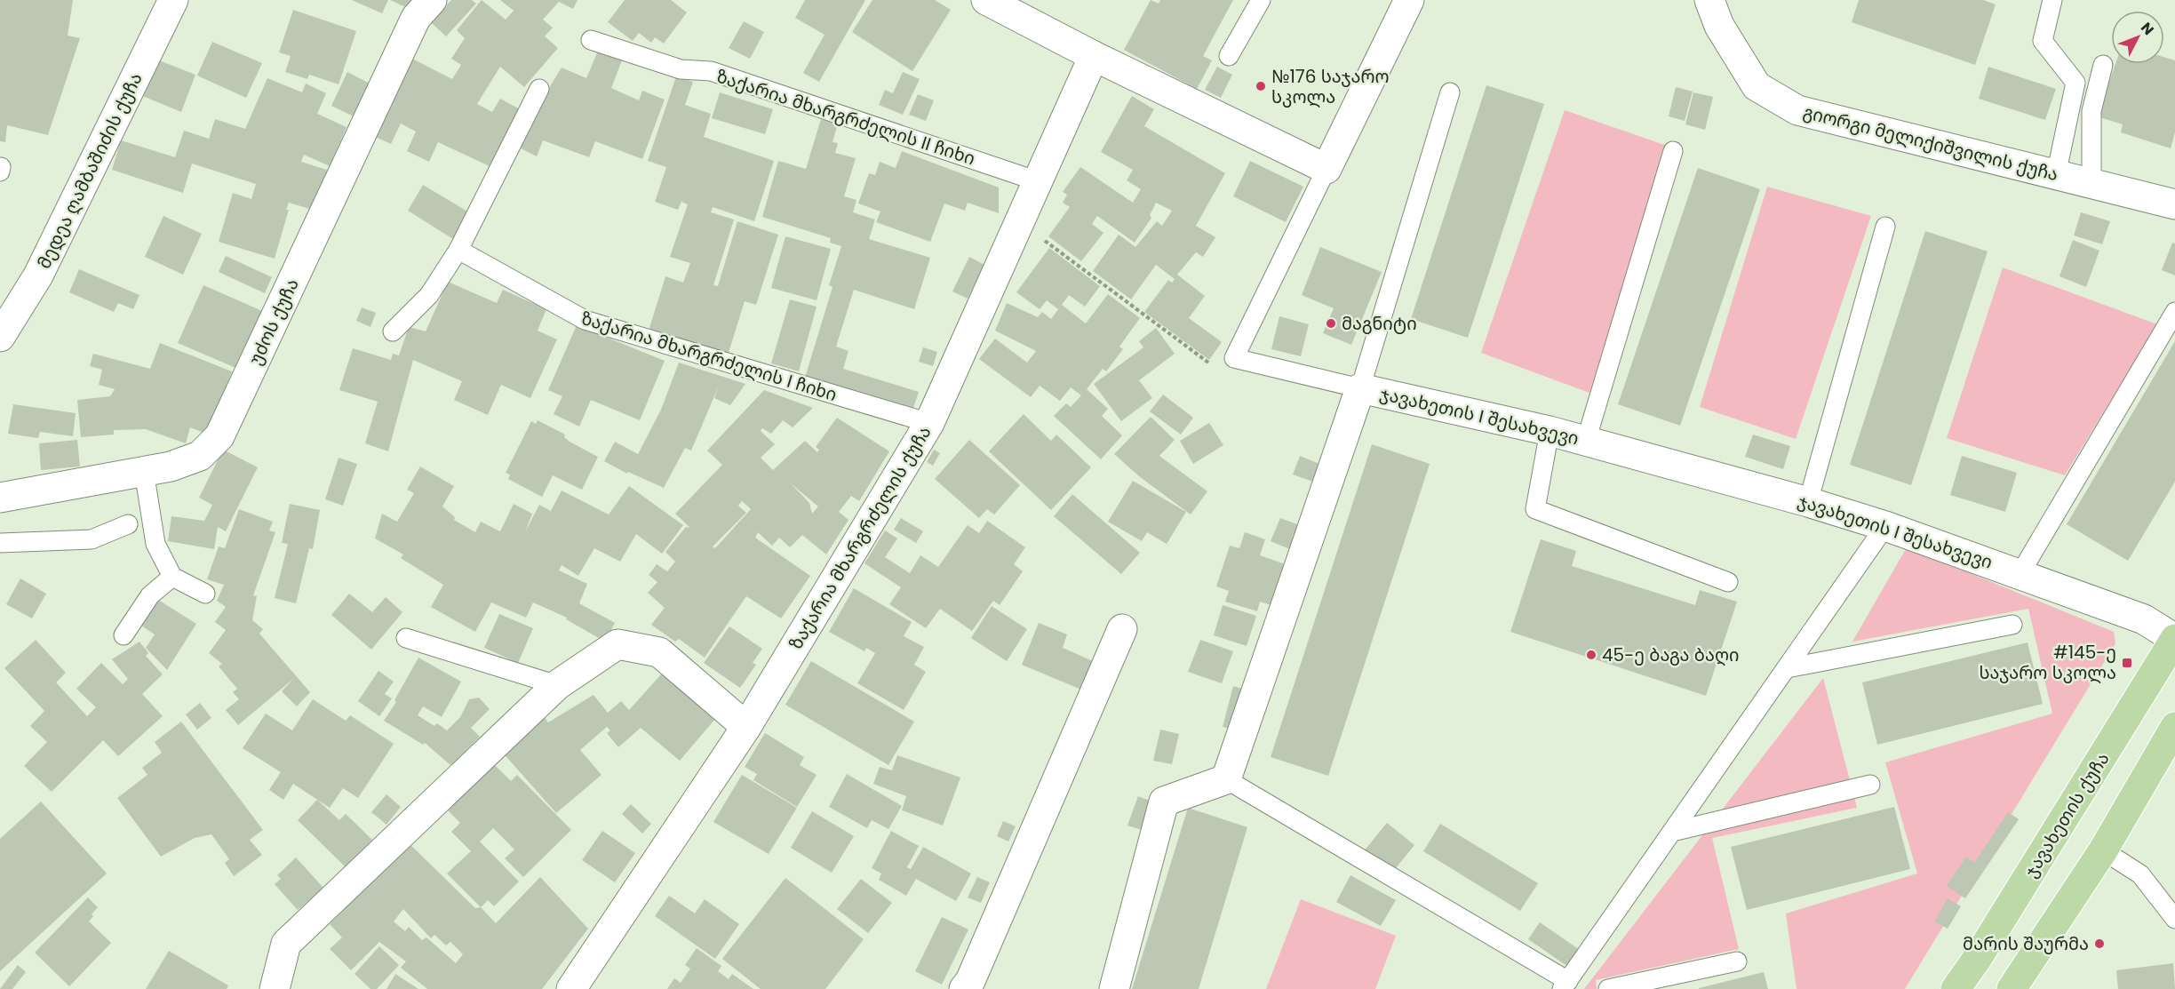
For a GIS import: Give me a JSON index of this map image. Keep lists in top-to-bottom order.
{
  "streets": {
    "main road": ["ჯავახეთის ქუჩა"],
    "street": [
      "გიორგი მელიქიშვილის ქუჩა",
      "მედეა ღამბაშიძის ქუჩა",
      "უძოს ქუჩა",
      "ჯავახეთის I შესახვევი",
      "ზაქარია მხარგრძელის ქუჩა"
    ],
    "lane": ["ზაქარია მხარგრძელის II ჩიხი", "ზაქარია მხარგრძელის I ჩიხი"]
  },
  "crossings": [
    ["ზაქარია მხარგრძელის II ჩიხი", "ზაქარია მხარგრძელის ქუჩა"],
    ["ზაქარია მხარგრძელის I ჩიხი", "ზაქარია მხარგრძელის ქუჩა"],
    ["ჯავახეთის I შესახვევი", "ჯავახეთის ქუჩა"]
  ],
  "places": {
    "other": [
      "№176 საჯარო სკოლა",
      "მაგნიტი",
      "45-ე ბაგა ბაღი",
      "მარის შაურმა"
    ],
    "transit": ["#145-ე საჯარო სკოლა"]
  },
  "north": "top right"
}
